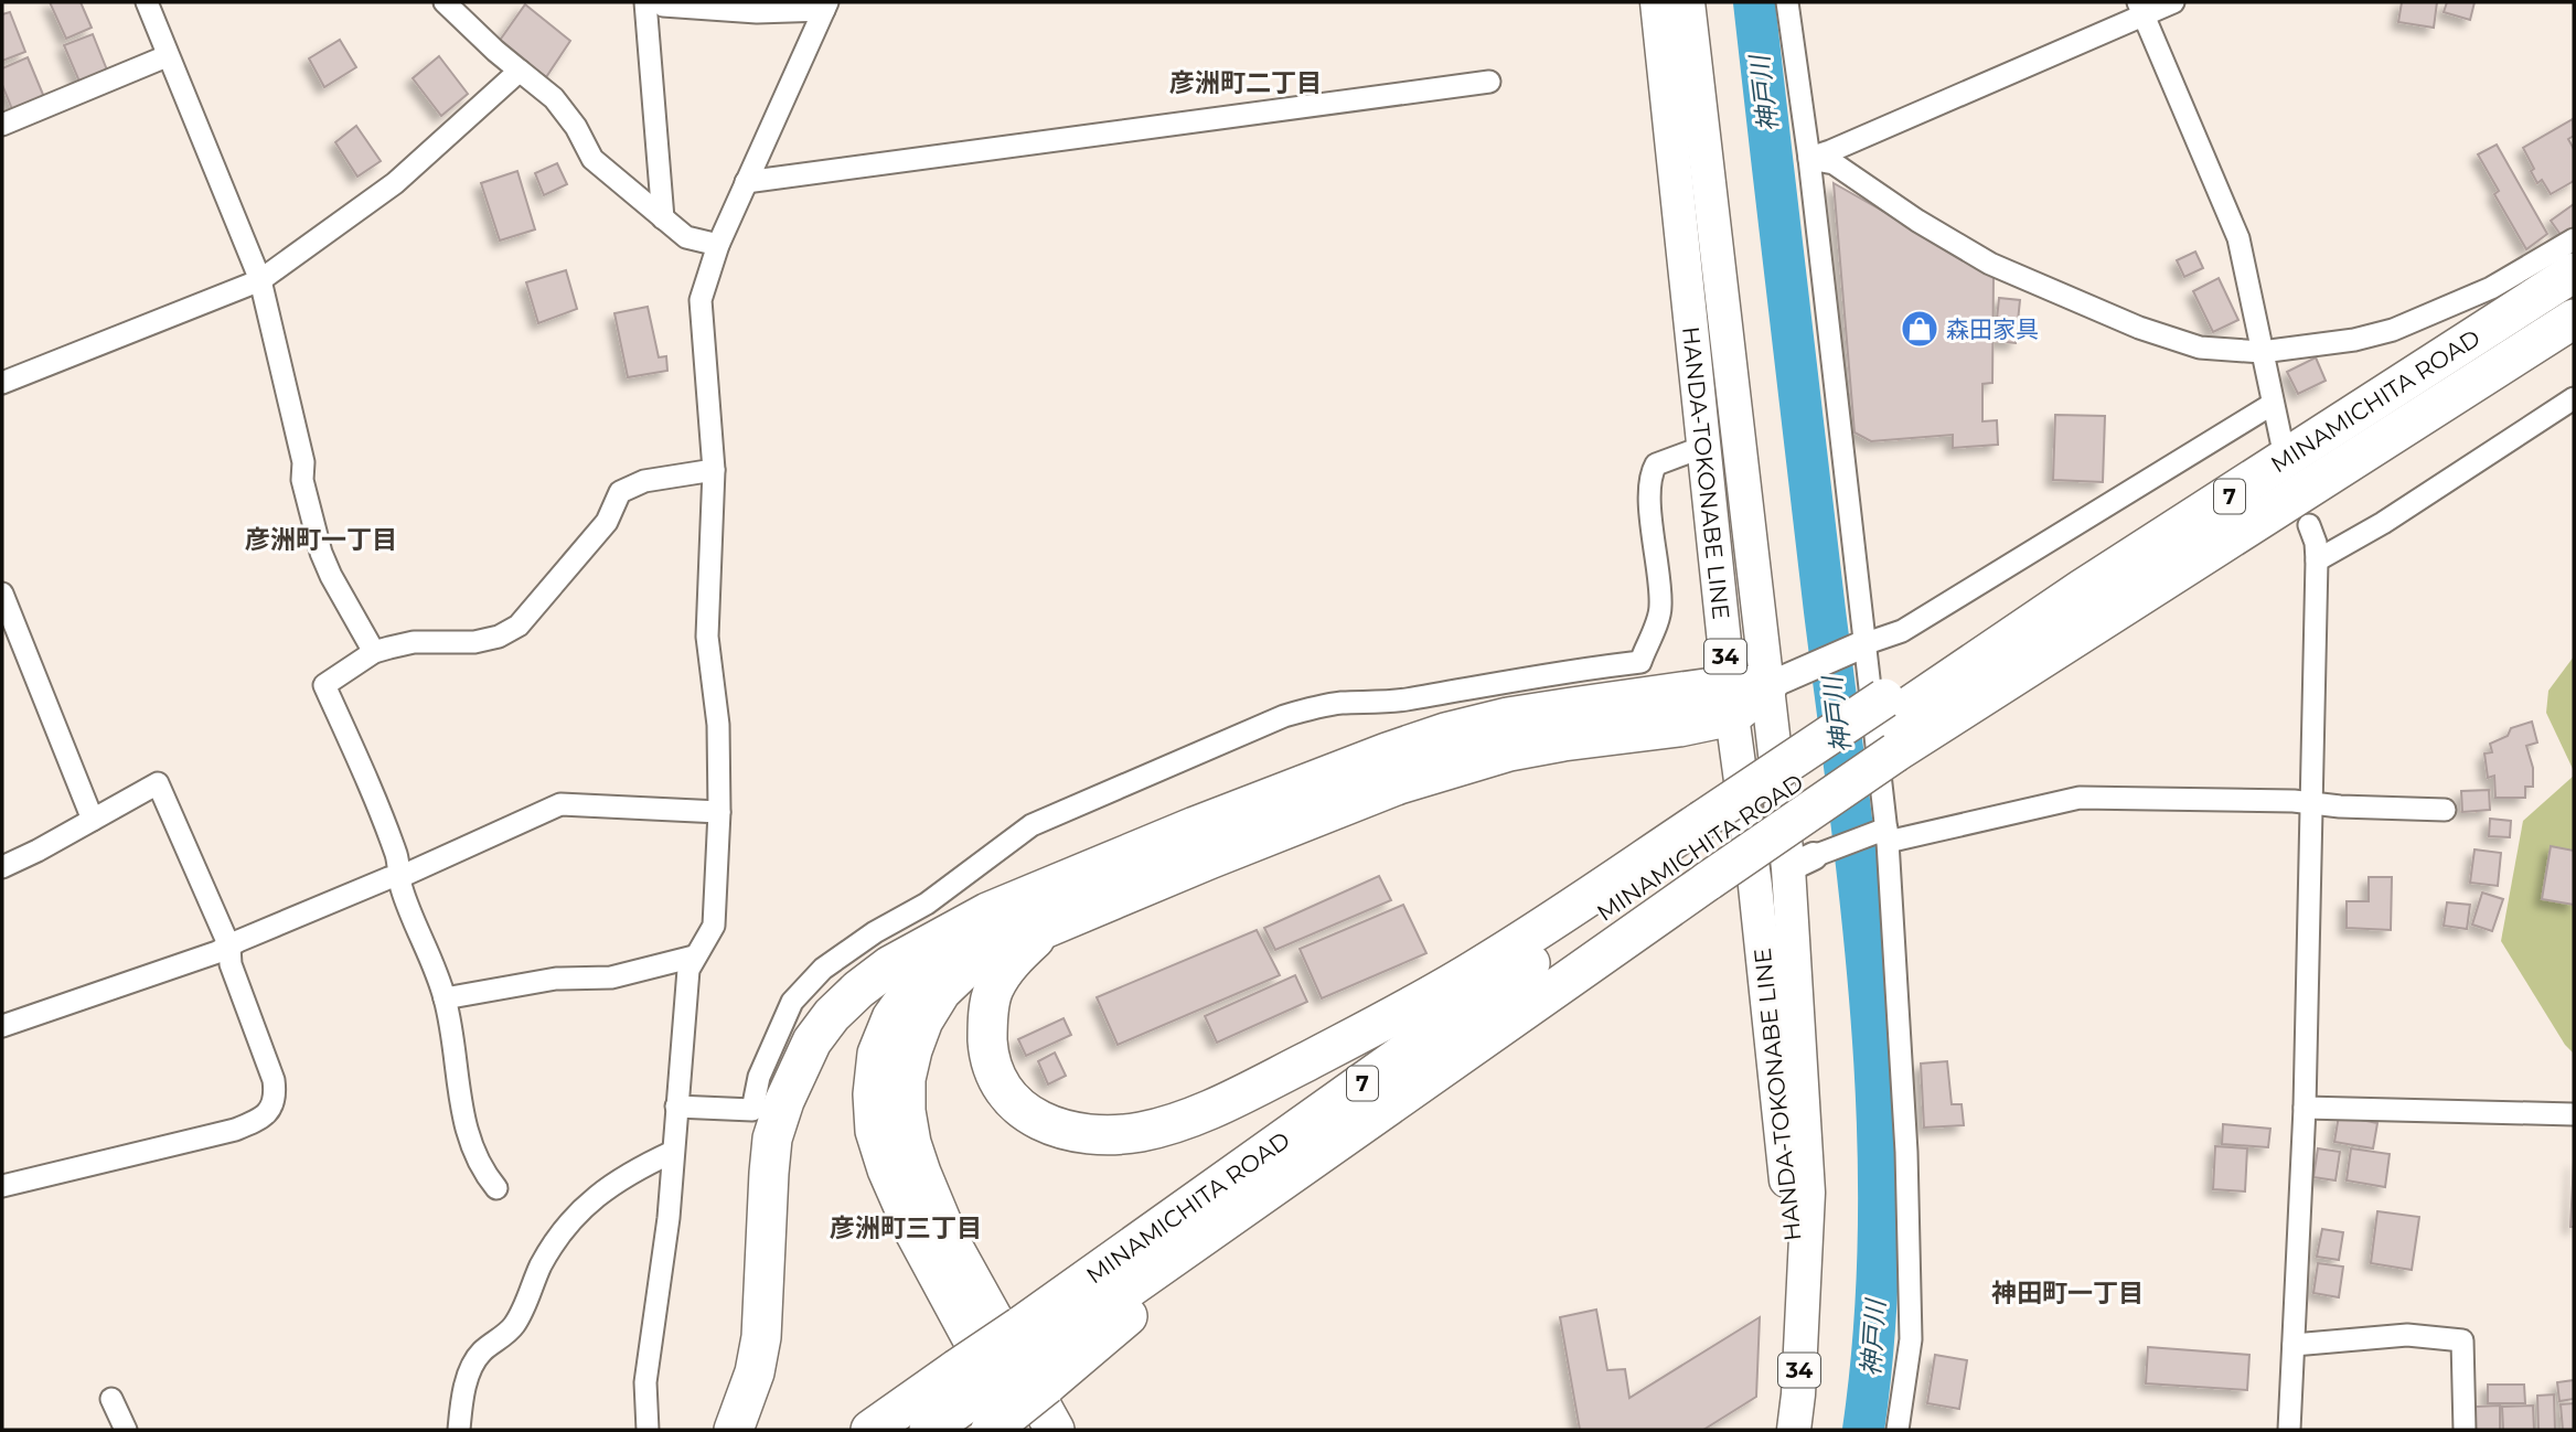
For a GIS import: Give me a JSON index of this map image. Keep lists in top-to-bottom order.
{
  "streets": {
    "highway": ["MINAMICHITA ROAD", "7"],
    "main road": ["HANDA-TOKONABE LINE", "34"]
  },
  "districts": [
    "彦洲町二丁目",
    "彦洲町一丁目",
    "彦洲町三丁目",
    "神田町一丁目"
  ],
  "water": ["神戸川"],
  "places": {
    "shop": ["森田家具"]
  }
}
